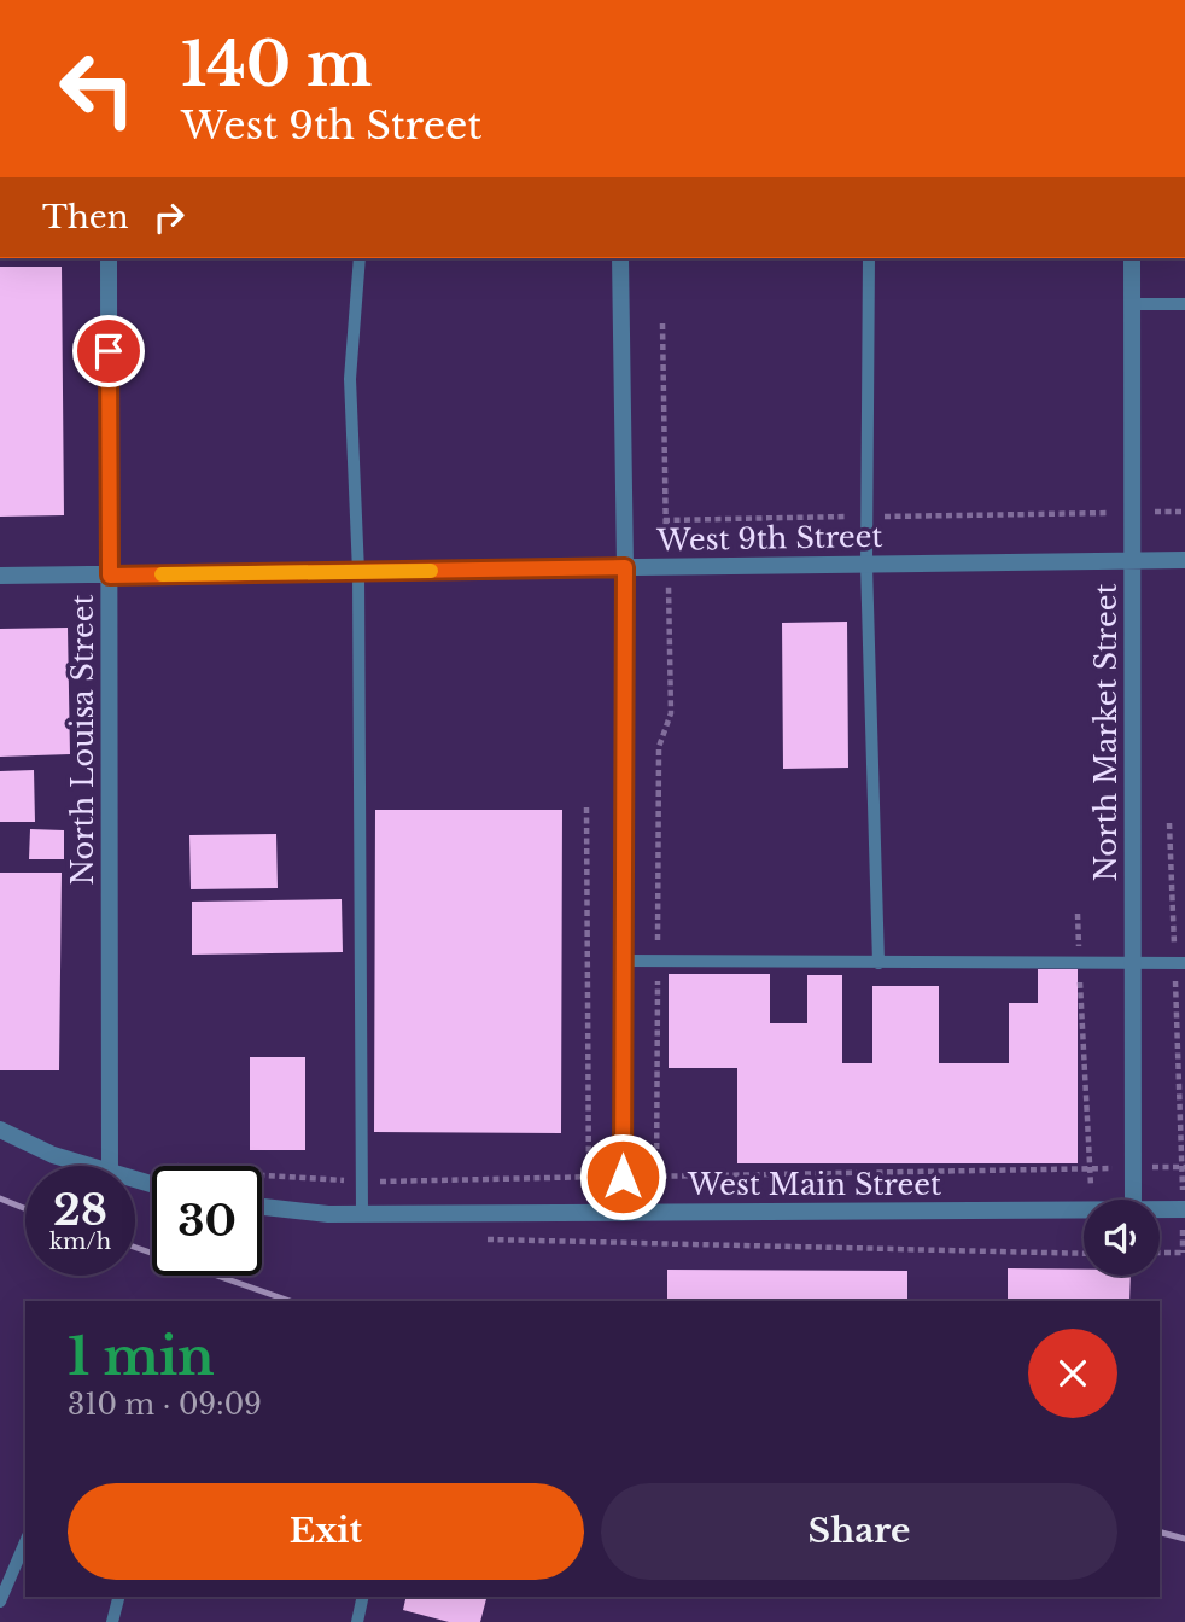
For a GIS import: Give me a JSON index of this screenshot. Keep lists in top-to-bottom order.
{
  "streets": {
    "street": [
      "West 9th Street",
      "North Market Street",
      "North Louisa Street",
      "West Main Street"
    ]
  },
  "crossings": [
    ["West 9th Street", "North Market Street"],
    ["West 9th Street", "North Louisa Street"]
  ],
  "page": {
    "turn": ["140 m", "West 9th Street"],
    "then": "Then",
    "speed": "28 km/h",
    "limit": "30",
    "heading": ["1 min", "310 m · 09:09"],
    "buttons": ["Exit", "Share"]
  }
}
